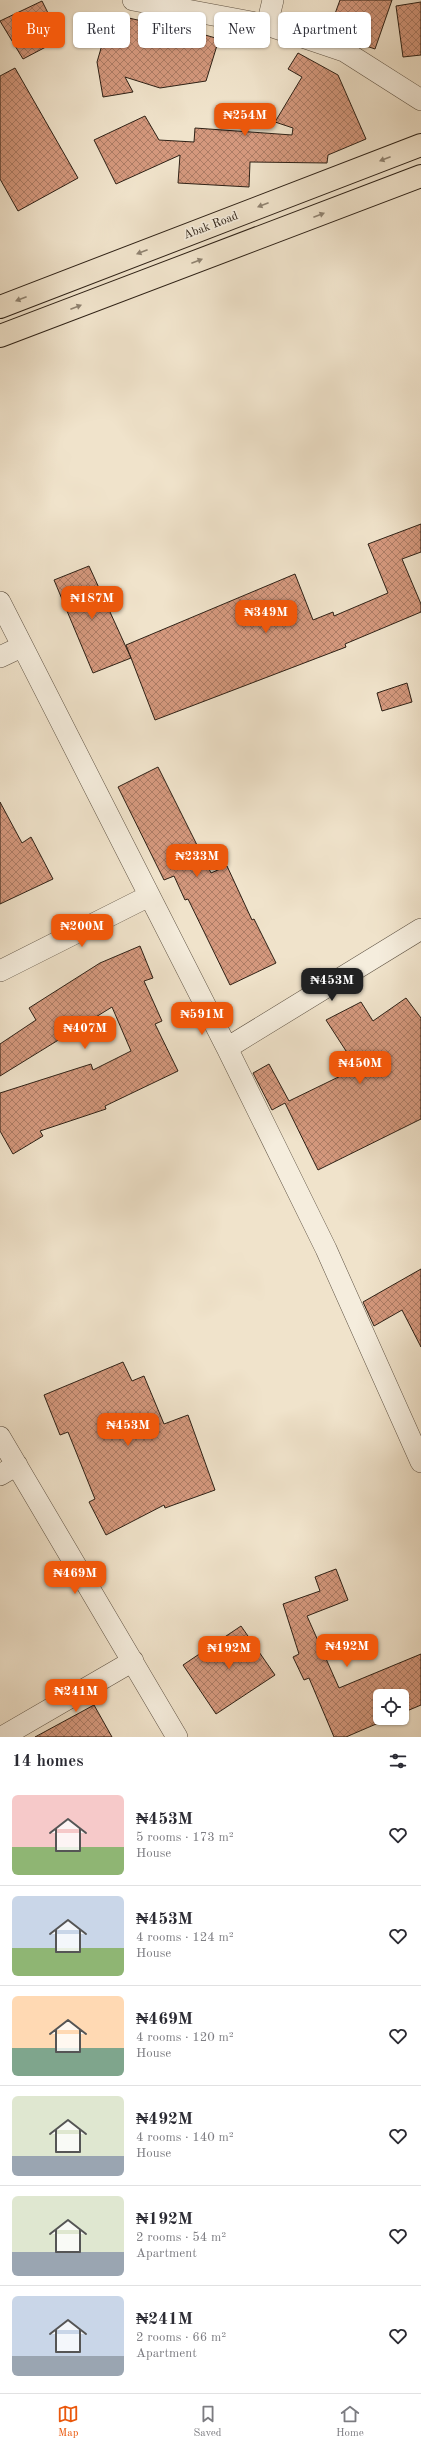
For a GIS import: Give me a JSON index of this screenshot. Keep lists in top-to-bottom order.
{
  "streets": {
    "highway": ["Abak Road"]
  },
  "page": {
    "chip": [
      "Buy",
      "Rent",
      "Filters",
      "New",
      "Apartment"
    ],
    "price": [
      "₦254M",
      "₦187M",
      "₦349M",
      "₦233M",
      "₦200M",
      "₦453M",
      "₦591M",
      "₦407M",
      "₦450M",
      "₦453M",
      "₦469M",
      "₦492M",
      "₦192M",
      "₦241M"
    ],
    "heading": "14 homes",
    "list": [
      {
        "name": "₦453M",
        "note": "5 rooms · 173 m² · House"
      },
      {
        "name": "₦453M",
        "note": "4 rooms · 124 m² · House"
      },
      {
        "name": "₦469M",
        "note": "4 rooms · 120 m² · House"
      },
      {
        "name": "₦492M",
        "note": "4 rooms · 140 m² · House"
      },
      {
        "name": "₦192M",
        "note": "2 rooms · 54 m² · Apartment"
      },
      {
        "name": "₦241M",
        "note": "2 rooms · 66 m² · Apartment"
      }
    ],
    "tabs": ["Map", "Saved", "Home"]
  }
}
